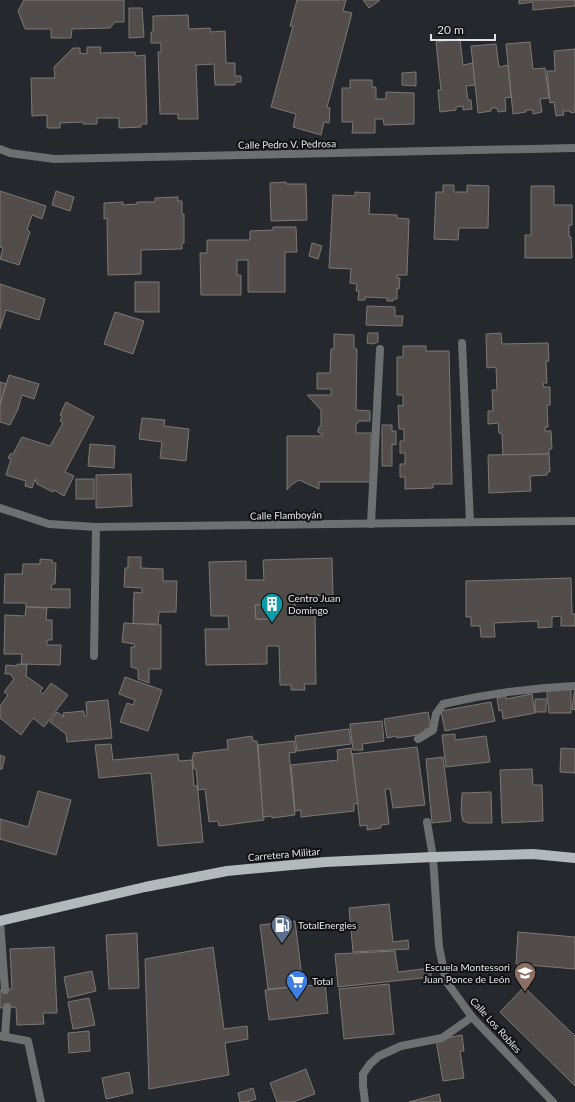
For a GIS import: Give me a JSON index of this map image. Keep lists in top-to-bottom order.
{
  "streets": {
    "main road": ["Carretera Militar"],
    "street": ["Calle Pedro V. Pedrosa", "Calle Flamboyán", "Calle Los Robles"]
  },
  "crossings": [
    ["Carretera Militar", "Calle Los Robles"]
  ],
  "places": {
    "building": ["Centro Juan Domingo"],
    "fuel station": ["TotalEnergies"],
    "school or university": ["Escuela Montessori Juan Ponce de León"],
    "supermarket": ["Total"]
  },
  "scale_bar": "20 m"
}
